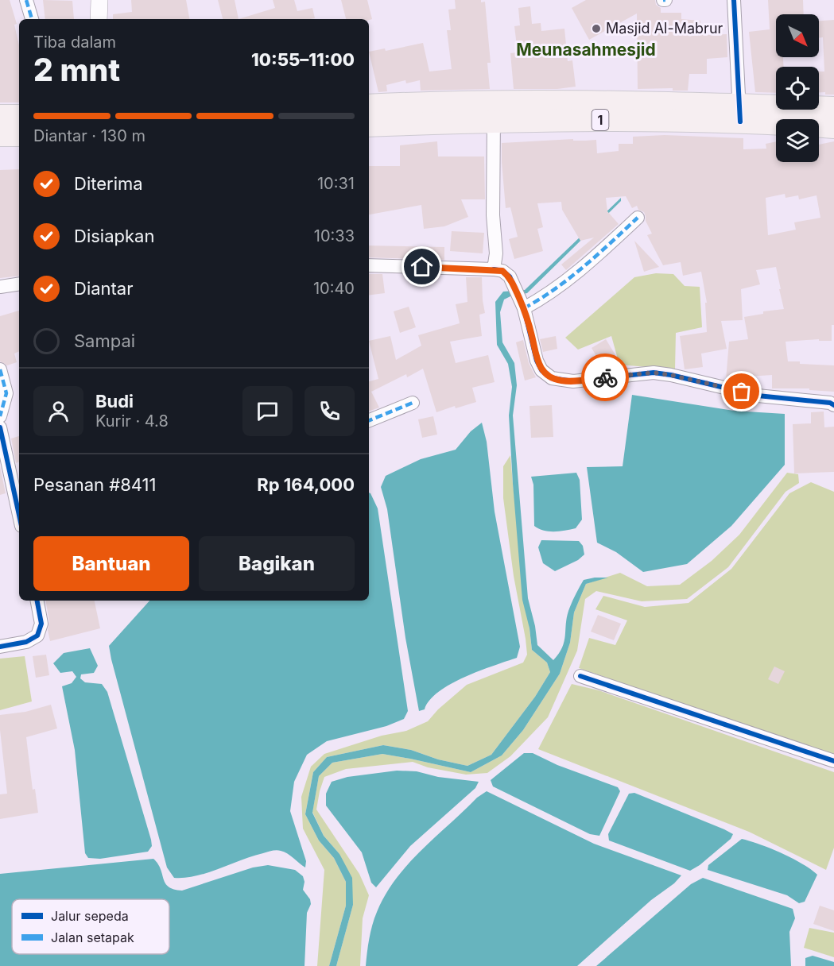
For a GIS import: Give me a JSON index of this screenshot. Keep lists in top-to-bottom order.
{
  "streets": {
    "highway": ["1"]
  },
  "districts": ["Meunasahmesjid"],
  "places": ["Masjid Al-Mabrur"],
  "legend": ["Jalur sepeda", "Jalan setapak"],
  "north": "bottom right",
  "page": {
    "heading": ["2 mnt", "Tiba dalam", "10:55–11:00"],
    "panel": [
      "Budi",
      "Kurir · 4.8",
      "Pesanan #8411",
      "Rp 164,000"
    ],
    "bar": "Diantar · 130 m",
    "list": [
      ["Diterima", "10:31"],
      ["Disiapkan", "10:33"],
      ["Diantar", "10:40"],
      "Sampai"
    ],
    "buttons": ["Bantuan", "Bagikan"]
  }
}
